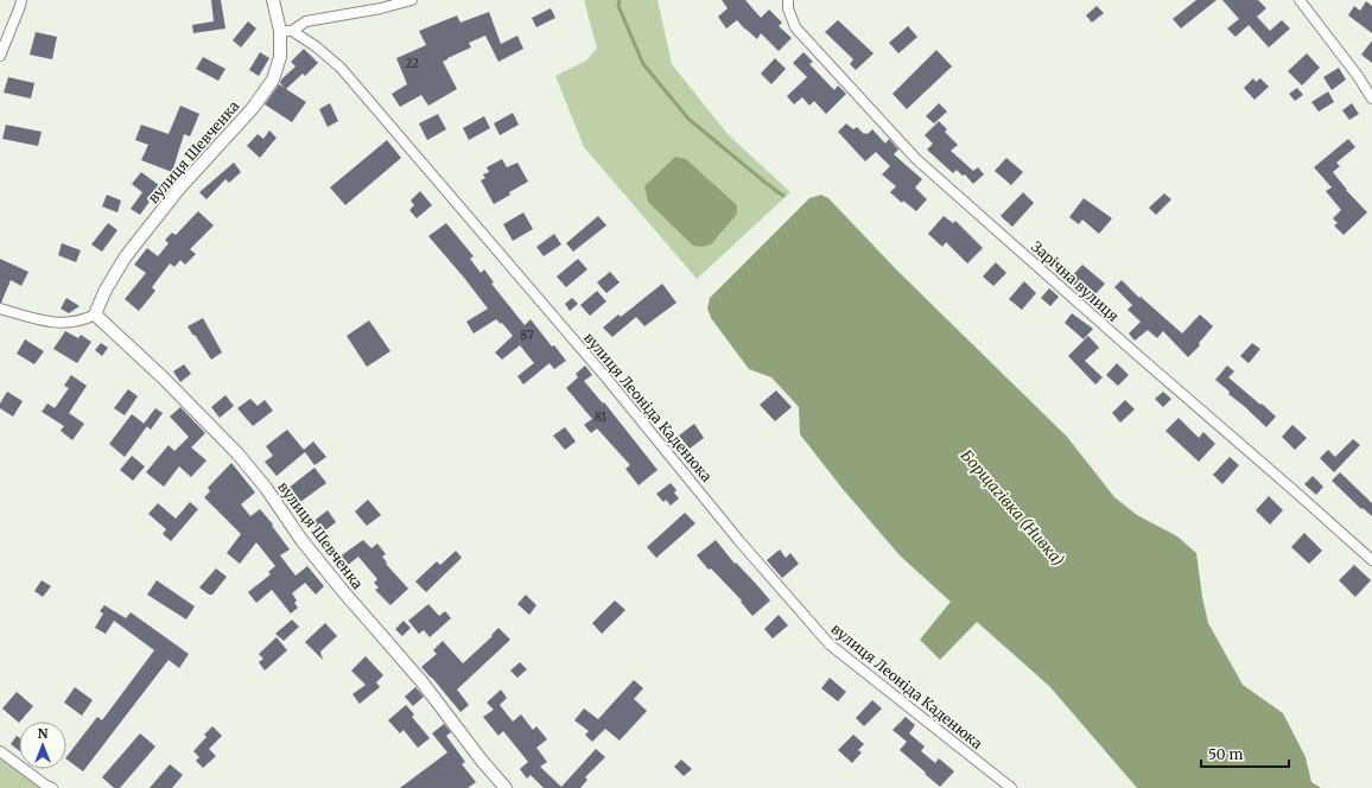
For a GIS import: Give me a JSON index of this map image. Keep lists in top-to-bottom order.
{
  "streets": {
    "street": ["вулиця Шевченка", "Зарічна вулиця", "вулиця Леоніда Каденюка"]
  },
  "crossings": [
    ["вулиця Шевченка", "вулиця Леоніда Каденюка"]
  ],
  "water": ["Борщагівка (Нивка)"],
  "house_numbers": ["22", "87", "81"],
  "scale_bar": "50 m",
  "north": "top"
}
